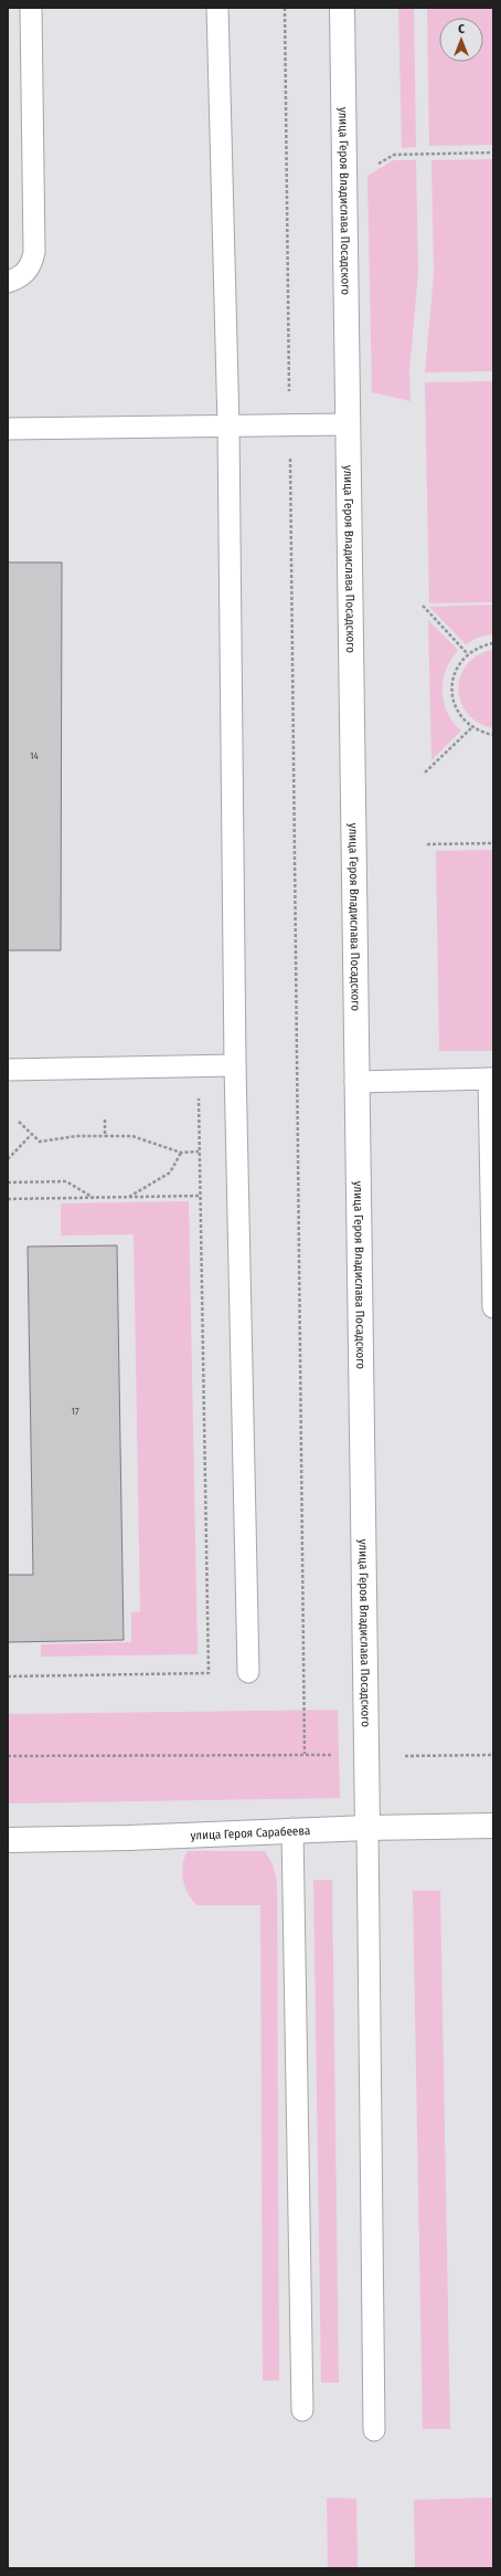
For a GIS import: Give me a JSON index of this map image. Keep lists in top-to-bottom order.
{
  "streets": {
    "street": ["улица Героя Владислава Посадского", "улица Героя Сарабеева"]
  },
  "crossings": [
    ["улица Героя Владислава Посадского", "улица Героя Сарабеева"]
  ],
  "house_numbers": ["14", "17"],
  "north": "top"
}
